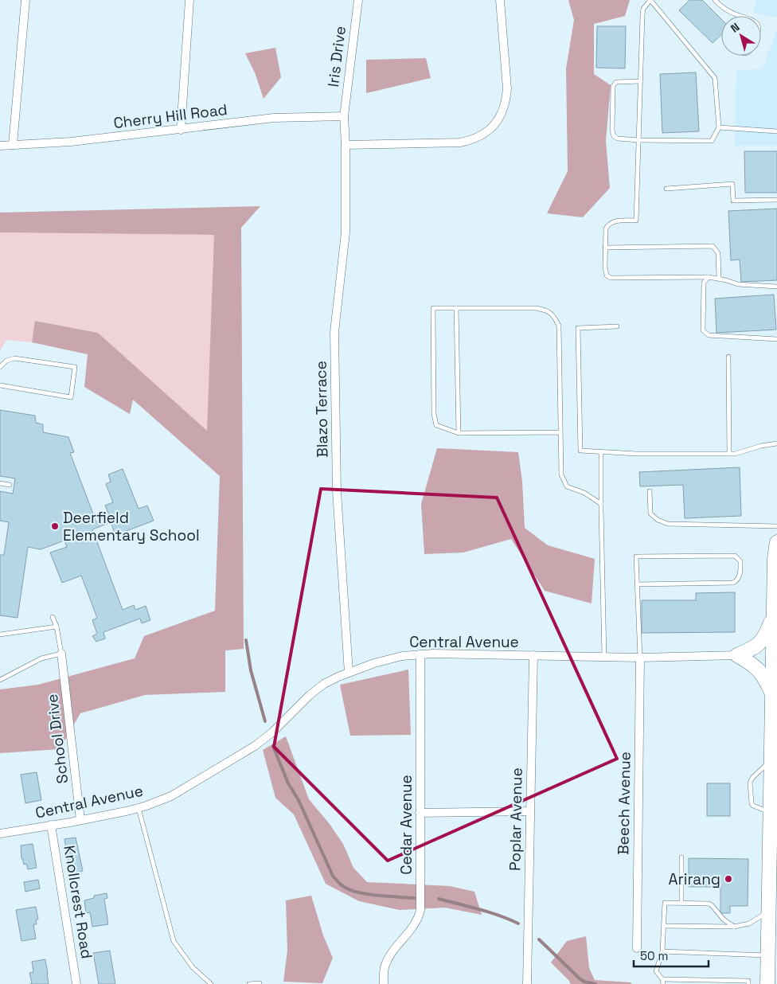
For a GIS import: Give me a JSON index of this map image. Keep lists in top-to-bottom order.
{
  "streets": {
    "street": [
      "Iris Drive",
      "Cherry Hill Road",
      "Blazo Terrace",
      "Central Avenue",
      "School Drive",
      "Beech Avenue",
      "Poplar Avenue",
      "Cedar Avenue",
      "Knollcrest Road"
    ]
  },
  "crossings": [
    ["Iris Drive", "Cherry Hill Road"],
    ["Iris Drive", "Blazo Terrace"],
    ["Blazo Terrace", "Central Avenue"],
    ["Central Avenue", "School Drive"],
    ["Central Avenue", "Beech Avenue"],
    ["Central Avenue", "Poplar Avenue"],
    ["Central Avenue", "Cedar Avenue"],
    ["Central Avenue", "Knollcrest Road"]
  ],
  "places": ["Deerfield Elementary School", "Arirang"],
  "scale_bar": "50 m",
  "north": "top left"
}
